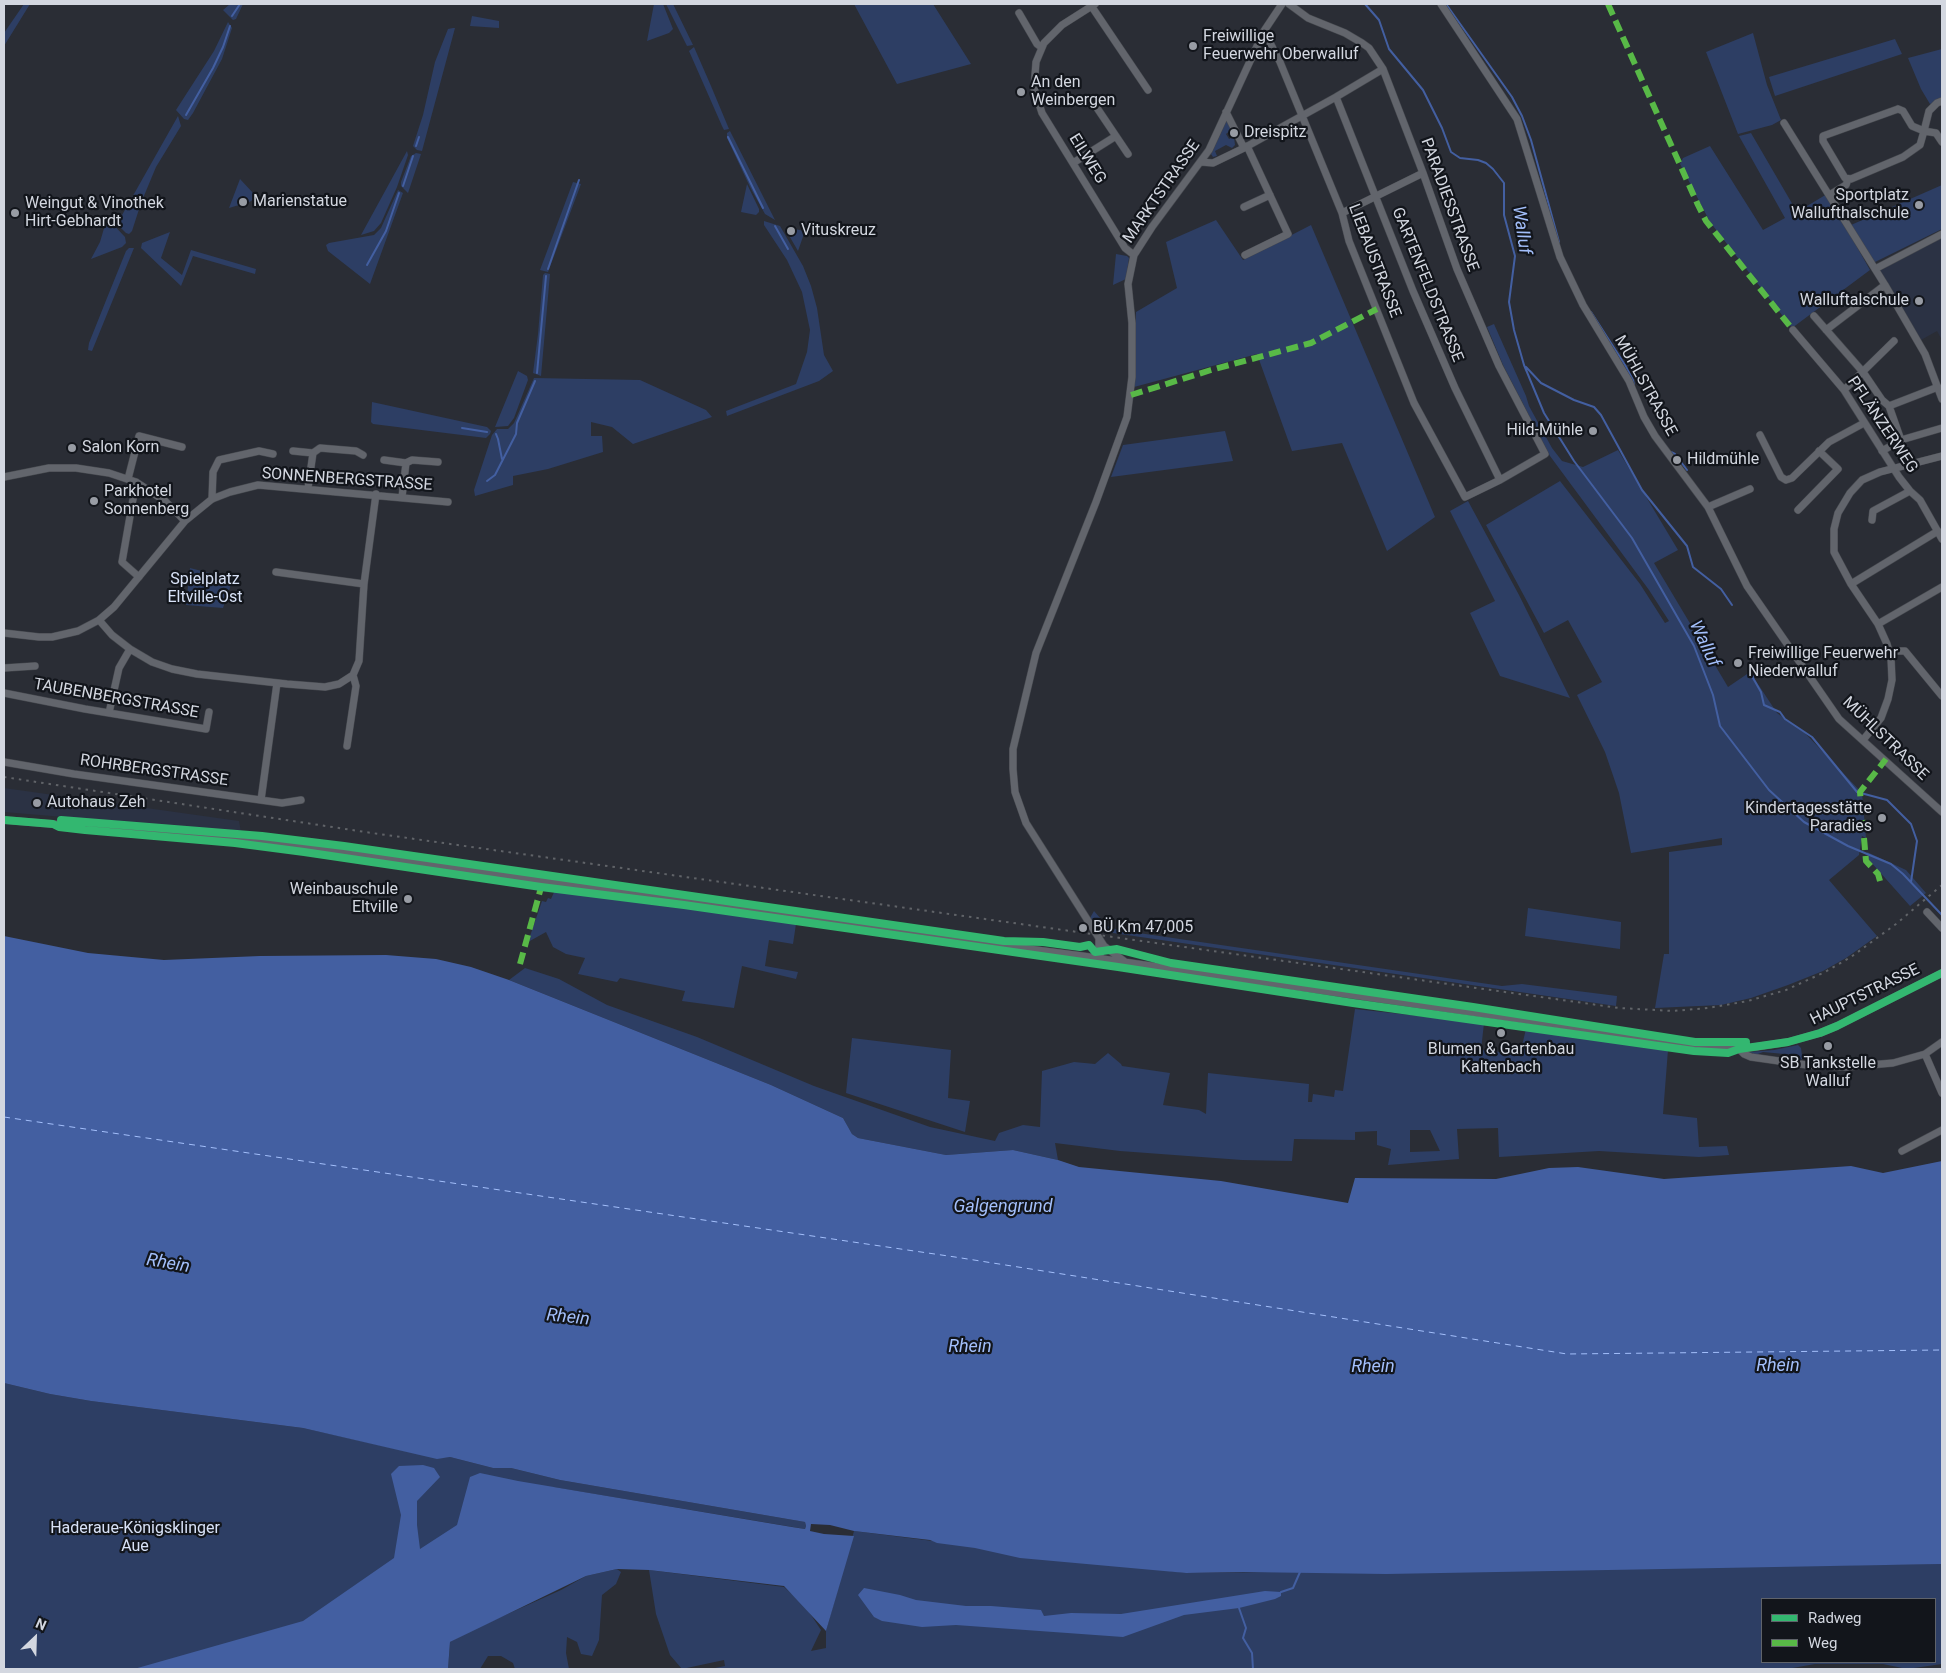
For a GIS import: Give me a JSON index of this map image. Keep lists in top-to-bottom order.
{
  "streets": {
    "street": [
      "EILWEG",
      "MARKTSTRASSE",
      "PARADIESSTRASSE",
      "LIEBAUSTRASSE",
      "GARTENFELDSTRASSE",
      "MÜHLSTRASSE",
      "PFLÄNZERWEG",
      "SONNENBERGSTRASSE",
      "TAUBENBERGSTRASSE",
      "ROHRBERGSTRASSE",
      "HAUPTSTRASSE"
    ]
  },
  "crossings": [
    ["EILWEG", "MARKTSTRASSE"],
    ["MARKTSTRASSE", "LIEBAUSTRASSE"],
    ["PARADIESSTRASSE", "LIEBAUSTRASSE"],
    ["PARADIESSTRASSE", "GARTENFELDSTRASSE"],
    ["LIEBAUSTRASSE", "GARTENFELDSTRASSE"]
  ],
  "water": ["Walluf", "Galgengrund", "Rhein"],
  "parks": ["Spielplatz Eltville-Ost", "Haderaue-Königsklinger Aue"],
  "places": [
    "Freiwillige Feuerwehr Oberwalluf",
    "An den Weinbergen",
    "Dreispitz",
    "Marienstatue",
    "Sportplatz Wallufthalschule",
    "Weingut & Vinothek Hirt-Gebhardt",
    "Vituskreuz",
    "Walluftalschule",
    "Hild-Mühle",
    "Salon Korn",
    "Hildmühle",
    "Parkhotel Sonnenberg",
    "Freiwillige Feuerwehr Niederwalluf",
    "Autohaus Zeh",
    "Kindertagesstätte Paradies",
    "Weinbauschule Eltville",
    "BÜ Km 47,005",
    "Blumen & Gartenbau Kaltenbach",
    "SB Tankstelle Walluf"
  ],
  "legend": ["Radweg", "Weg"],
  "north": "top right"
}
